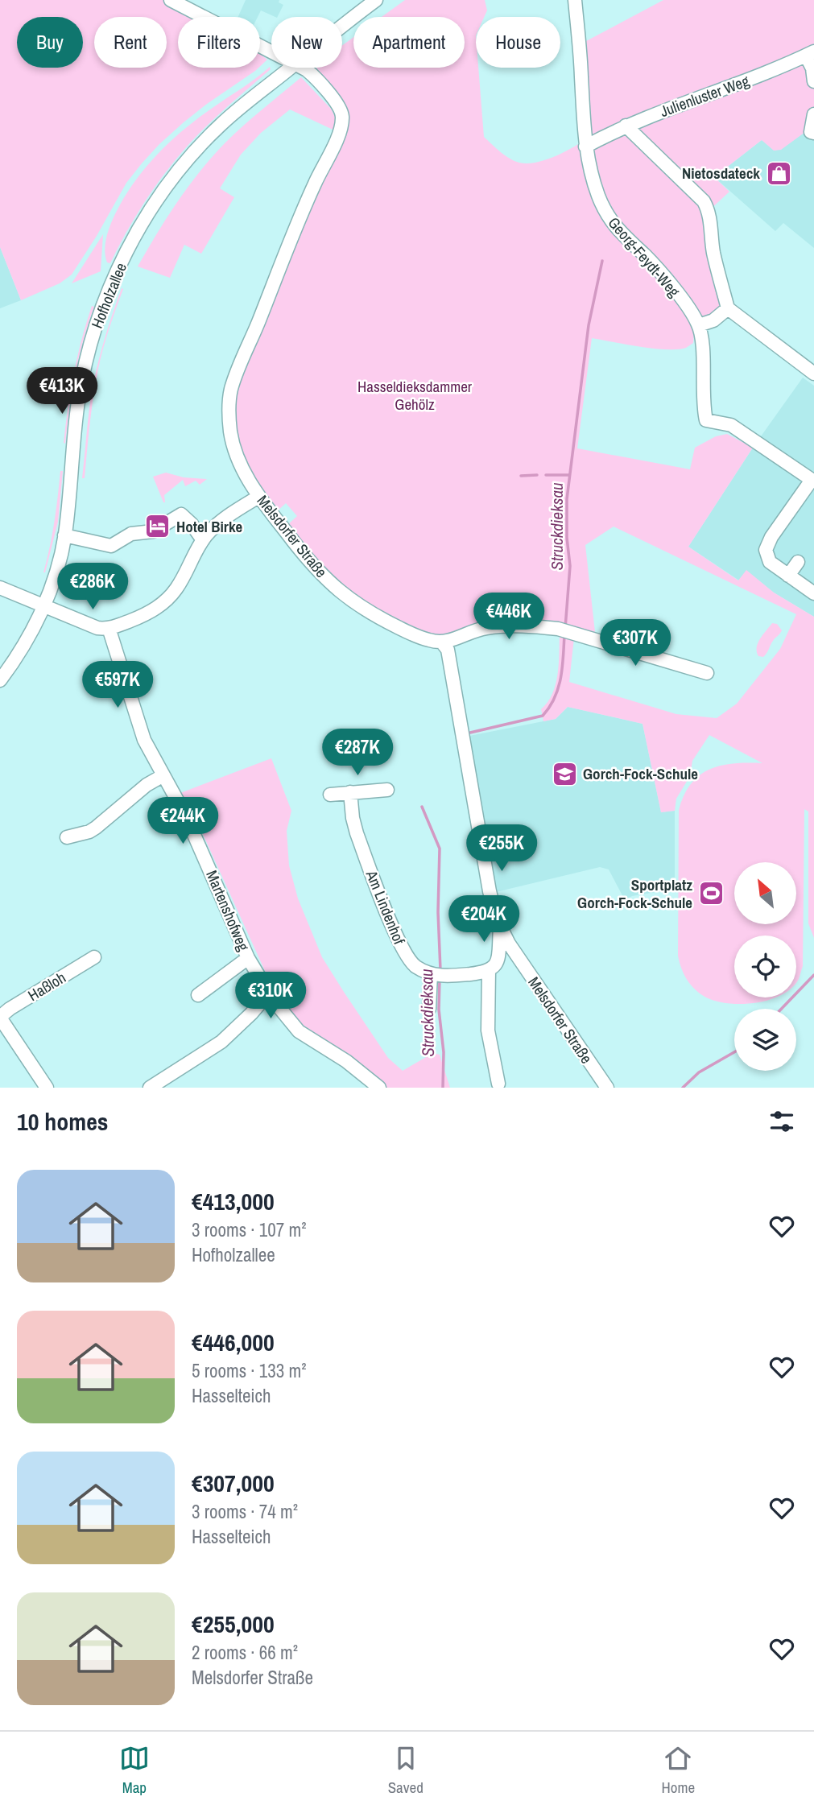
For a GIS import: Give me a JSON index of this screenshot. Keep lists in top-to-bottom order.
{
  "streets": {
    "street": [
      "Julienluster Weg",
      "Georg-Feydt-Weg",
      "Hofholzallee",
      "Melsdorfer Straße",
      "Am Lindenhof",
      "Martenshofweg",
      "Haßloh"
    ]
  },
  "crossings": [
    ["Julienluster Weg", "Georg-Feydt-Weg"]
  ],
  "water": ["Struckdieksau"],
  "parks": ["Hasseldieksdammer Gehölz"],
  "places": {
    "shop": ["Nietosdateck"],
    "hotel": ["Hotel Birke"],
    "school or university": ["Gorch-Fock-Schule"],
    "sports": ["Sportplatz Gorch-Fock-Schule"]
  },
  "north": "top left",
  "page": {
    "chip": [
      "Buy",
      "Rent",
      "Filters",
      "New",
      "Apartment",
      "House"
    ],
    "price": [
      "€413K",
      "€286K",
      "€446K",
      "€307K",
      "€597K",
      "€287K",
      "€244K",
      "€255K",
      "€204K",
      "€310K"
    ],
    "heading": "10 homes",
    "list": [
      {
        "name": "€413,000",
        "note": "3 rooms · 107 m² · Hofholzallee"
      },
      {
        "name": "€446,000",
        "note": "5 rooms · 133 m² · Hasselteich"
      },
      {
        "name": "€307,000",
        "note": "3 rooms · 74 m² · Hasselteich"
      },
      {
        "name": "€255,000",
        "note": "2 rooms · 66 m² · Melsdorfer Straße"
      }
    ],
    "tabs": ["Map", "Saved", "Home"]
  }
}
